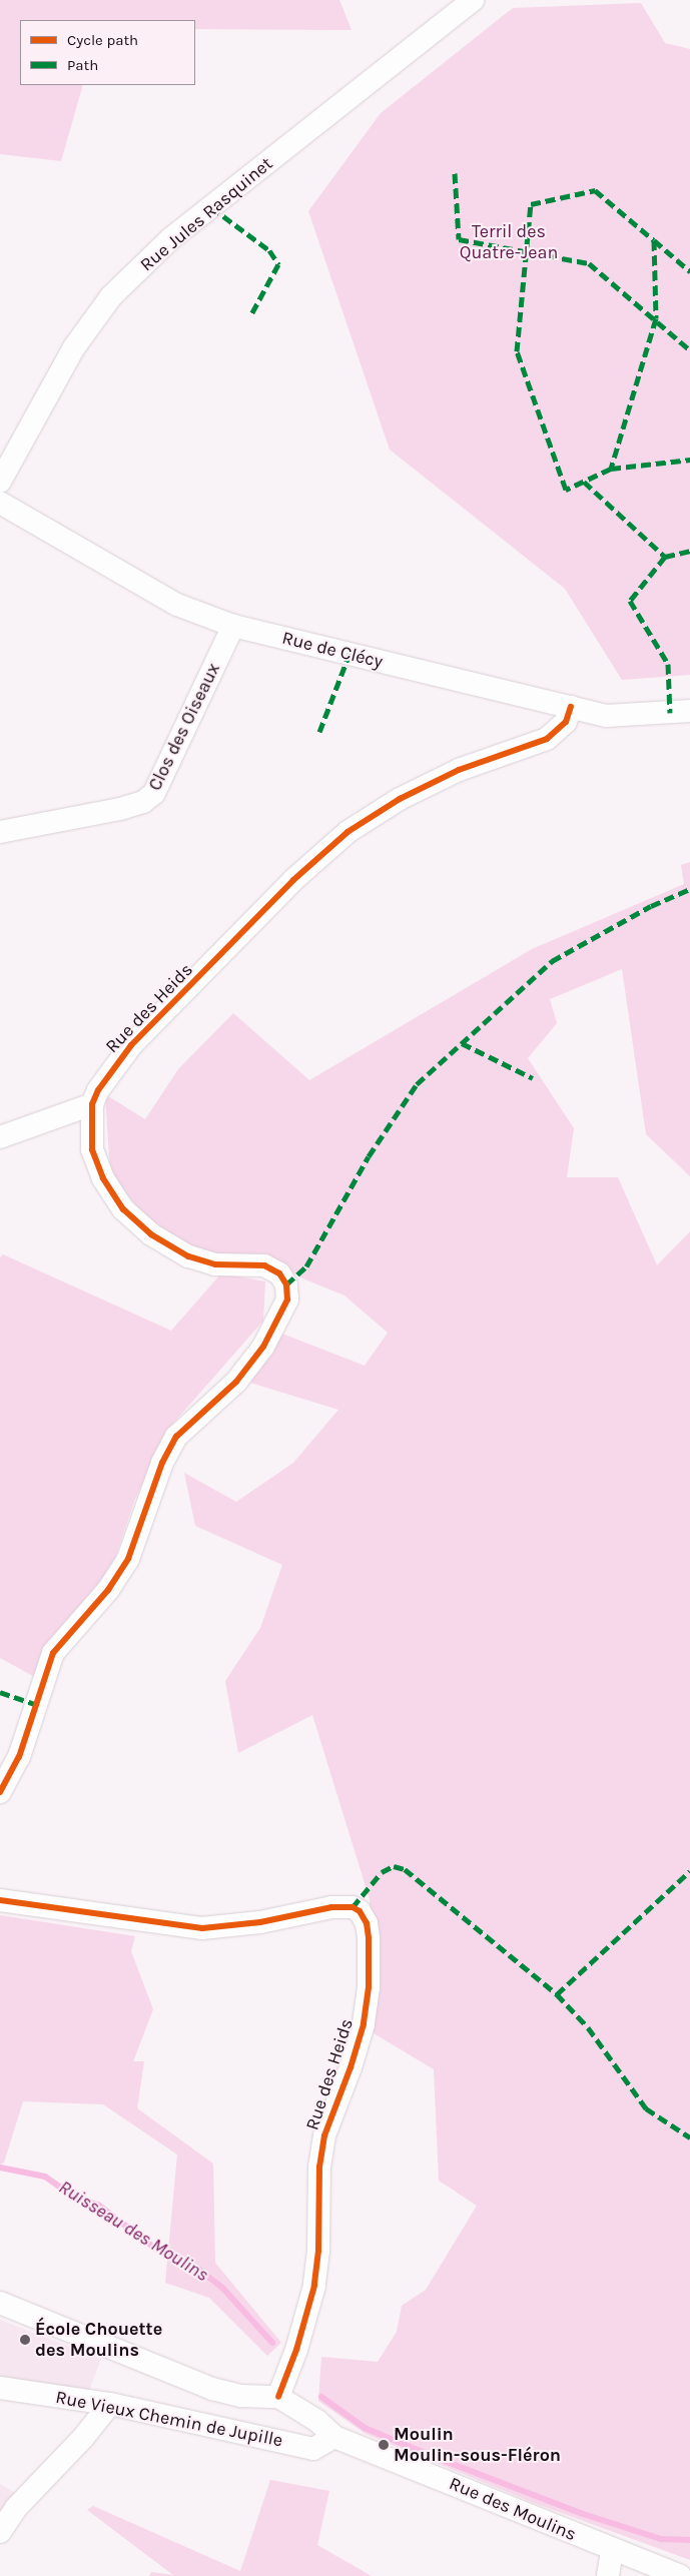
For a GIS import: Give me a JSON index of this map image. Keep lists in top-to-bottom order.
{
  "streets": {
    "street": [
      "Rue Jules Rasquinet",
      "Rue de Clécy",
      "Clos des Oiseaux",
      "Rue des Heids",
      "Rue Vieux Chemin de Jupille",
      "Rue des Moulins"
    ]
  },
  "crossings": [
    ["Rue de Clécy", "Clos des Oiseaux"],
    ["Rue de Clécy", "Rue des Heids"],
    ["Rue des Heids", "Rue des Moulins"],
    ["Rue Vieux Chemin de Jupille", "Rue des Moulins"]
  ],
  "water": ["Ruisseau des Moulins"],
  "parks": ["Terril des Quatre-Jean"],
  "places": ["École Chouette des Moulins", "Moulin Moulin-sous-Fléron"],
  "legend": ["Cycle path", "Path"]
}
